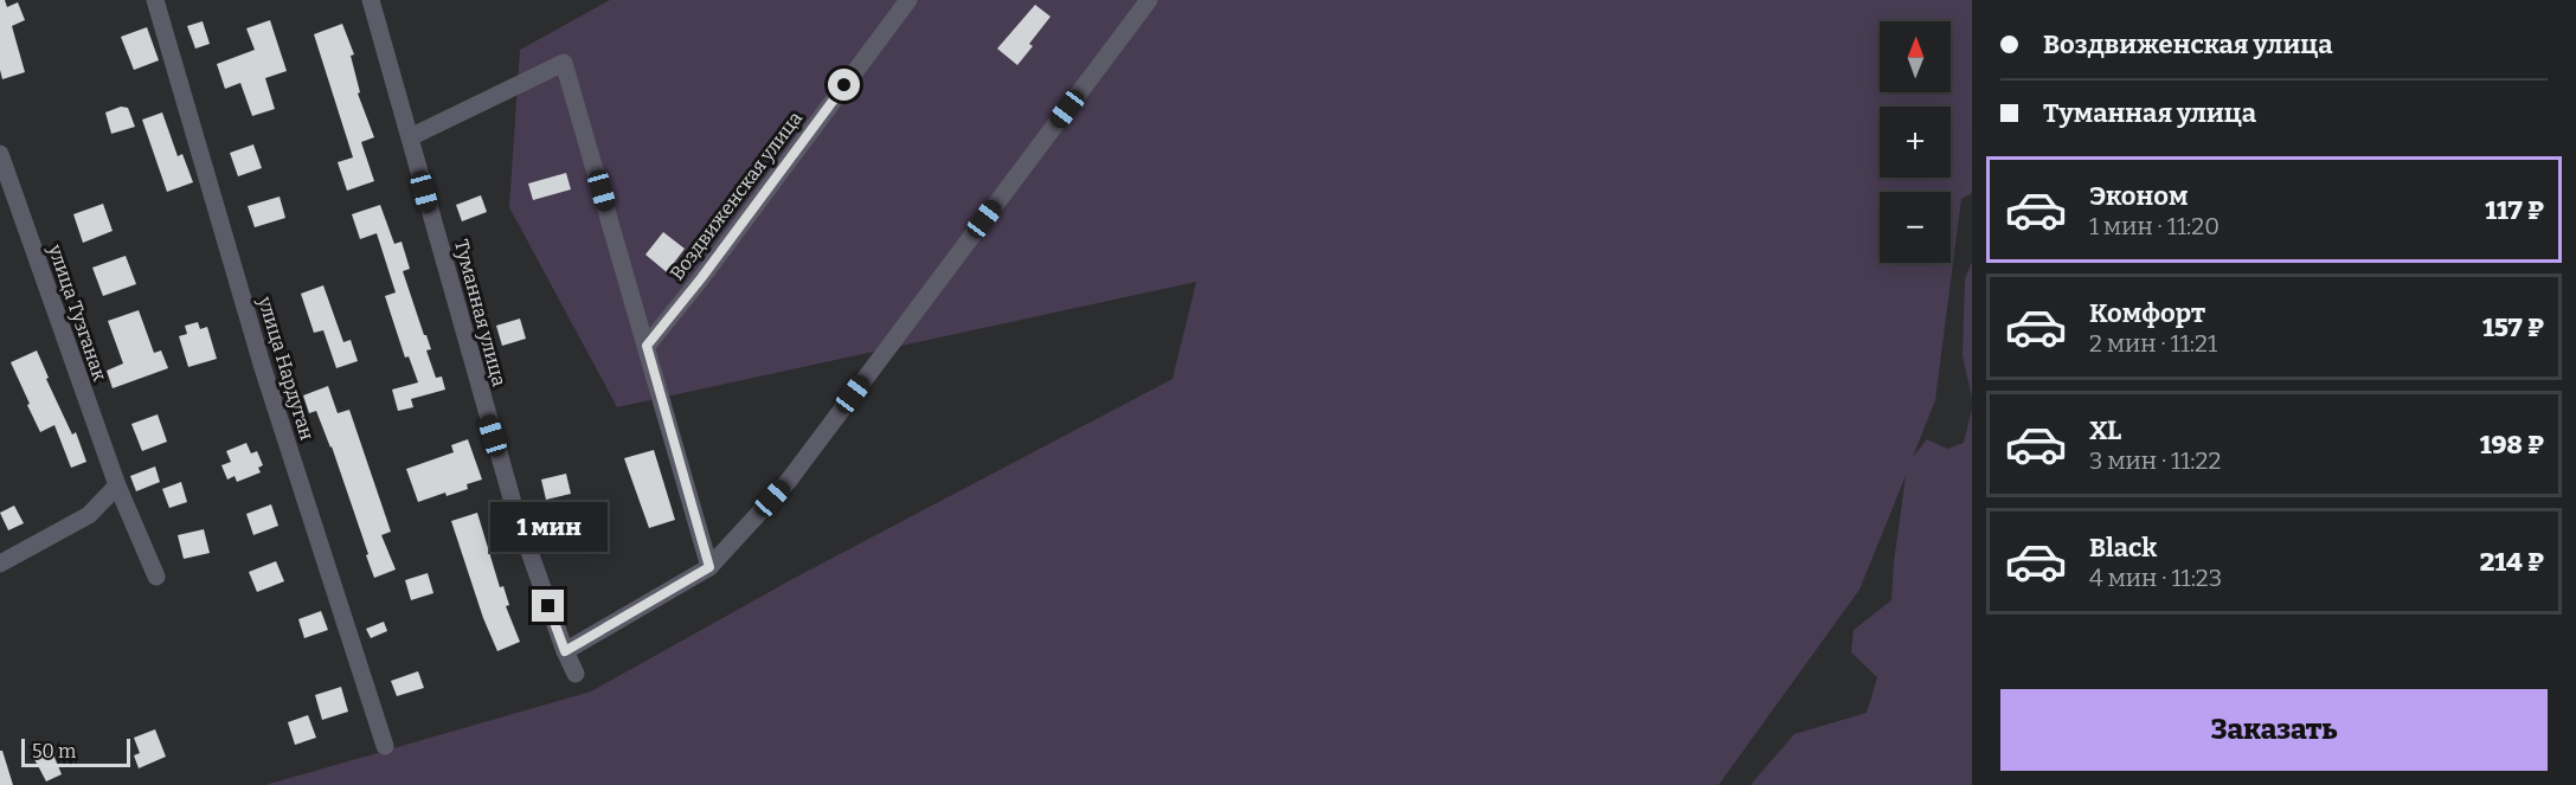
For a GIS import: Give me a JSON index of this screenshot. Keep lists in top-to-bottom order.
{
  "streets": {
    "street": [
      "Воздвиженская улица",
      "улица Тузганак",
      "Туманная улица",
      "улица Нардуган"
    ]
  },
  "scale_bar": "50 m",
  "north": "top",
  "page": {
    "banner": ["Воздвиженская улица", "Туманная улица"],
    "map_buttons": ["+", "−"],
    "list": [
      {
        "name": "Эконом",
        "note": "1 мин · 11:20",
        "value": "117 ₽"
      },
      {
        "name": "Комфорт",
        "note": "2 мин · 11:21",
        "value": "157 ₽"
      },
      {
        "name": "XL",
        "note": "3 мин · 11:22",
        "value": "198 ₽"
      },
      {
        "name": "Black",
        "note": "4 мин · 11:23",
        "value": "214 ₽"
      }
    ],
    "bubble": "1 мин",
    "buttons": "Заказать",
    "scale": "50 m"
  }
}
